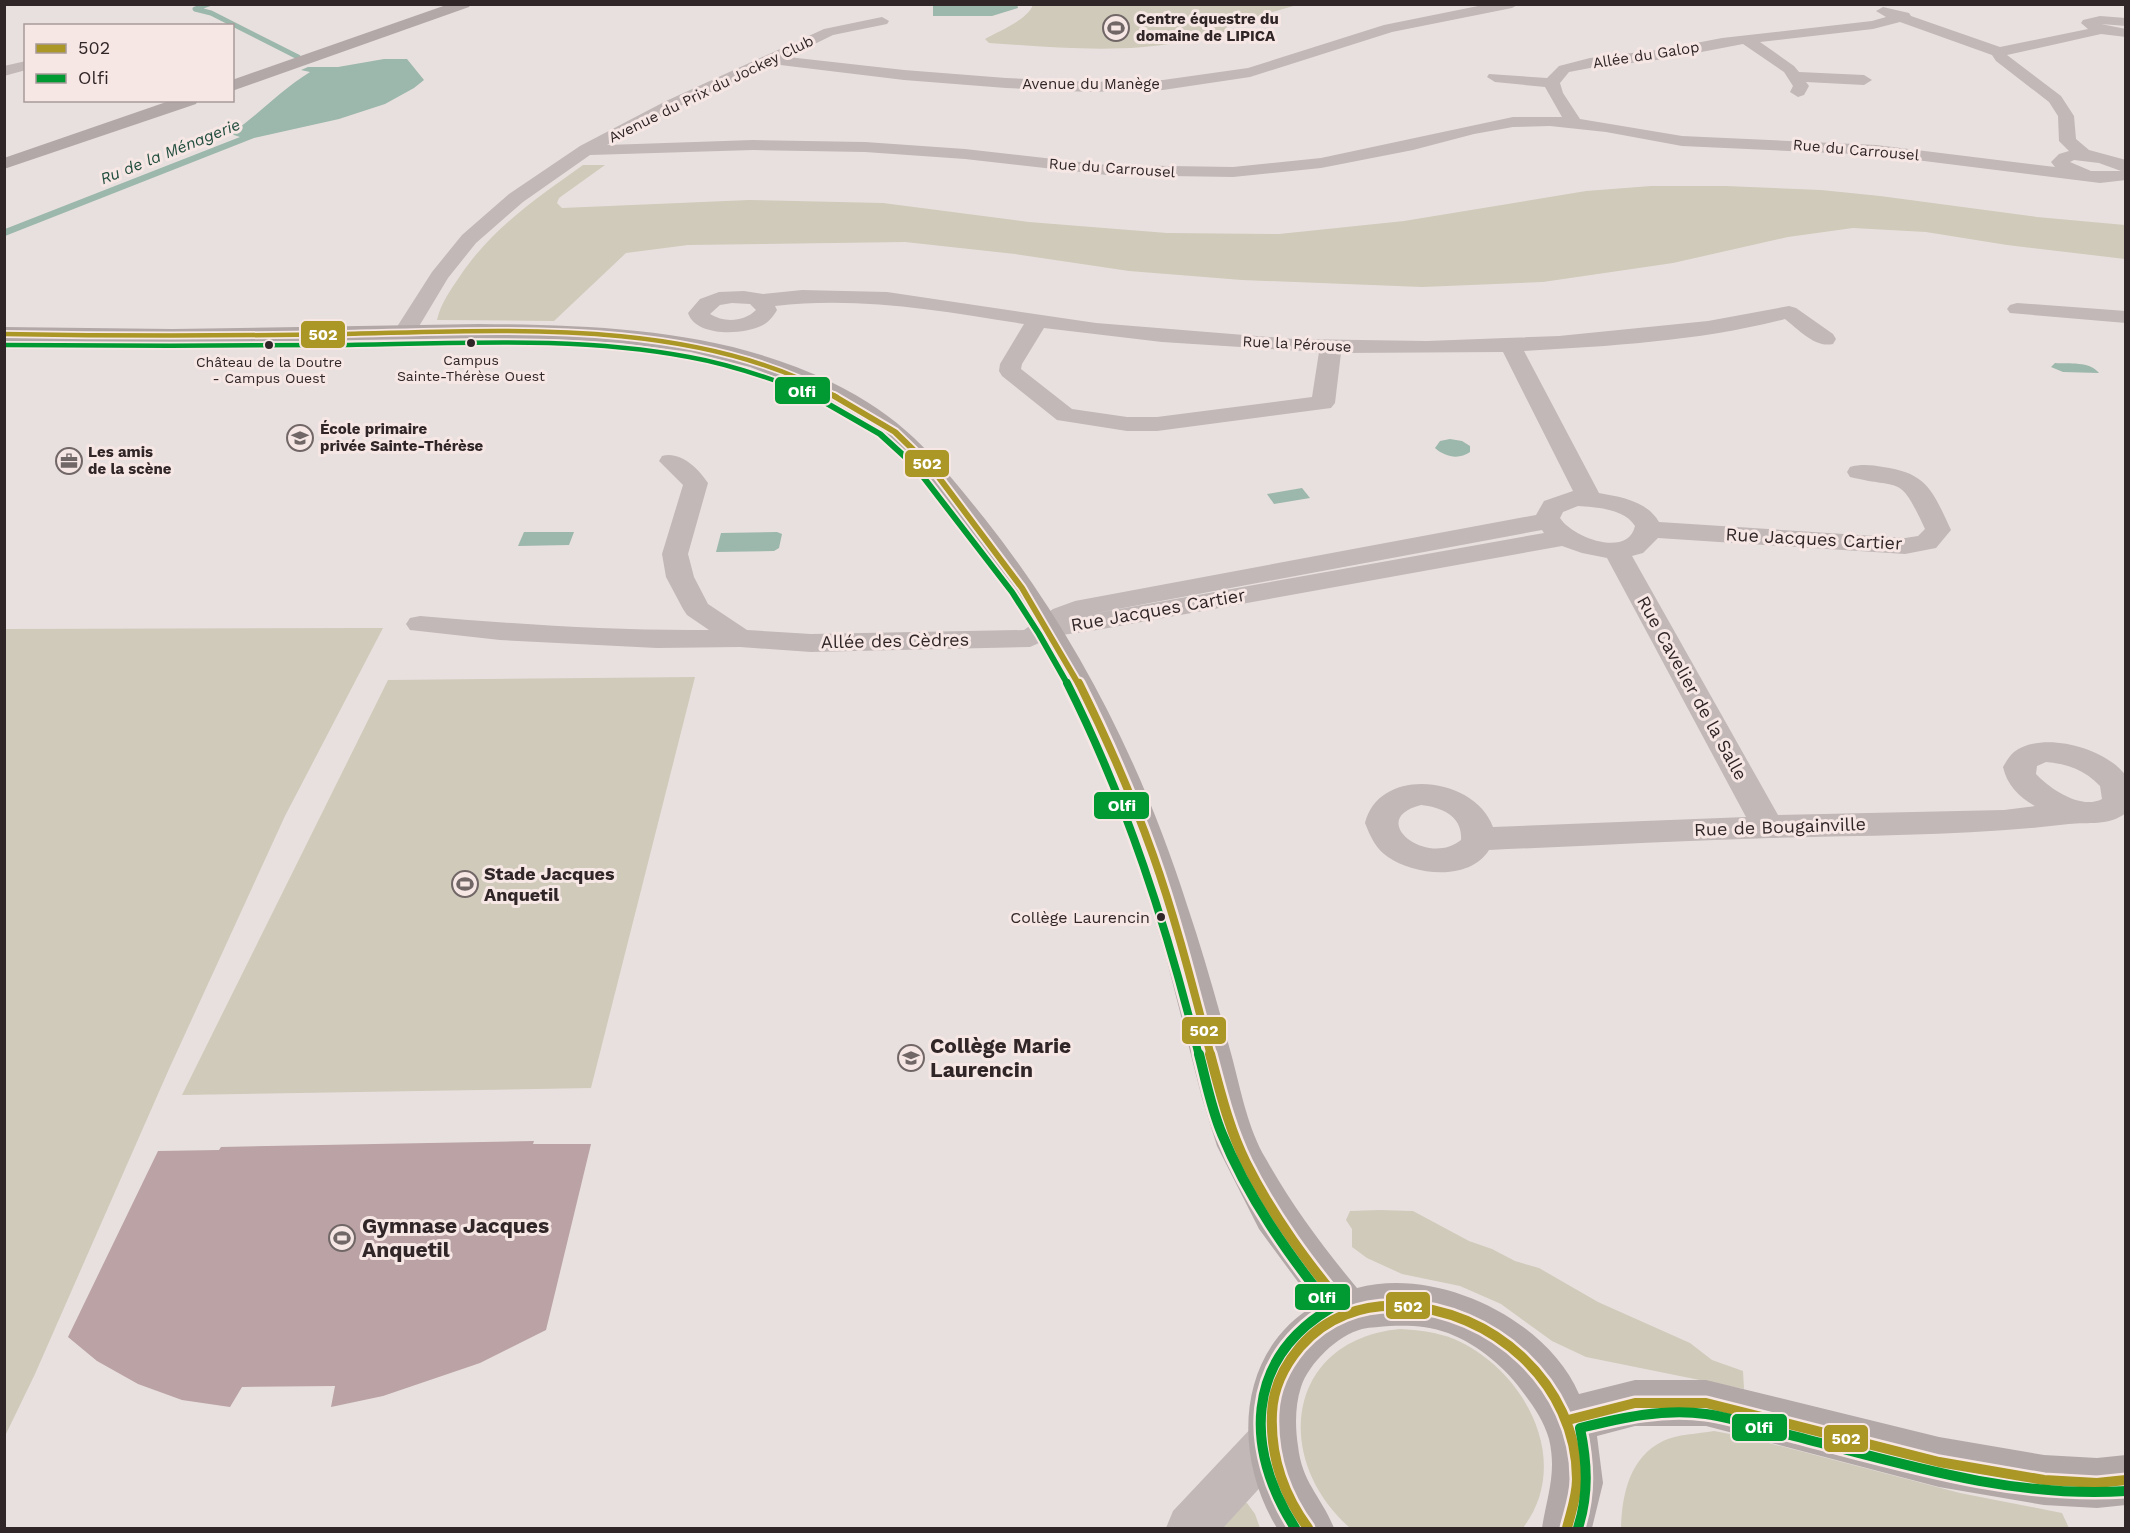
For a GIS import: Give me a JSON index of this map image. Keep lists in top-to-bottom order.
{
  "streets": {
    "street": [
      "Allée du Galop",
      "Avenue du Manège",
      "Avenue du Prix du Jockey Club",
      "Rue du Carrousel",
      "Rue la Pérouse",
      "Rue Jacques Cartier",
      "Allée des Cèdres",
      "Rue Cavelier de la Salle",
      "Rue de Bougainville"
    ]
  },
  "crossings": [
    ["Avenue du Manège", "Avenue du Prix du Jockey Club"],
    ["Avenue du Prix du Jockey Club", "Rue du Carrousel"],
    ["Rue Jacques Cartier", "Allée des Cèdres"],
    ["Rue Cavelier de la Salle", "Rue de Bougainville"]
  ],
  "water": ["Ru de la Ménagerie"],
  "places": {
    "sports": ["Centre équestre du domaine de LIPICA", "Stade Jacques Anquetil", "Gymnase Jacques Anquetil"],
    "other": ["Campus Sainte-Thérèse Ouest", "Château de la Doutre - Campus Ouest", "Collège Laurencin"],
    "school or university": ["École primaire privée Sainte-Thérèse", "Collège Marie Laurencin"],
    "office": ["Les amis de la scène"]
  },
  "lines": ["transit line 502", "transit line Olfi"],
  "legend": ["502", "Olfi"]
}
